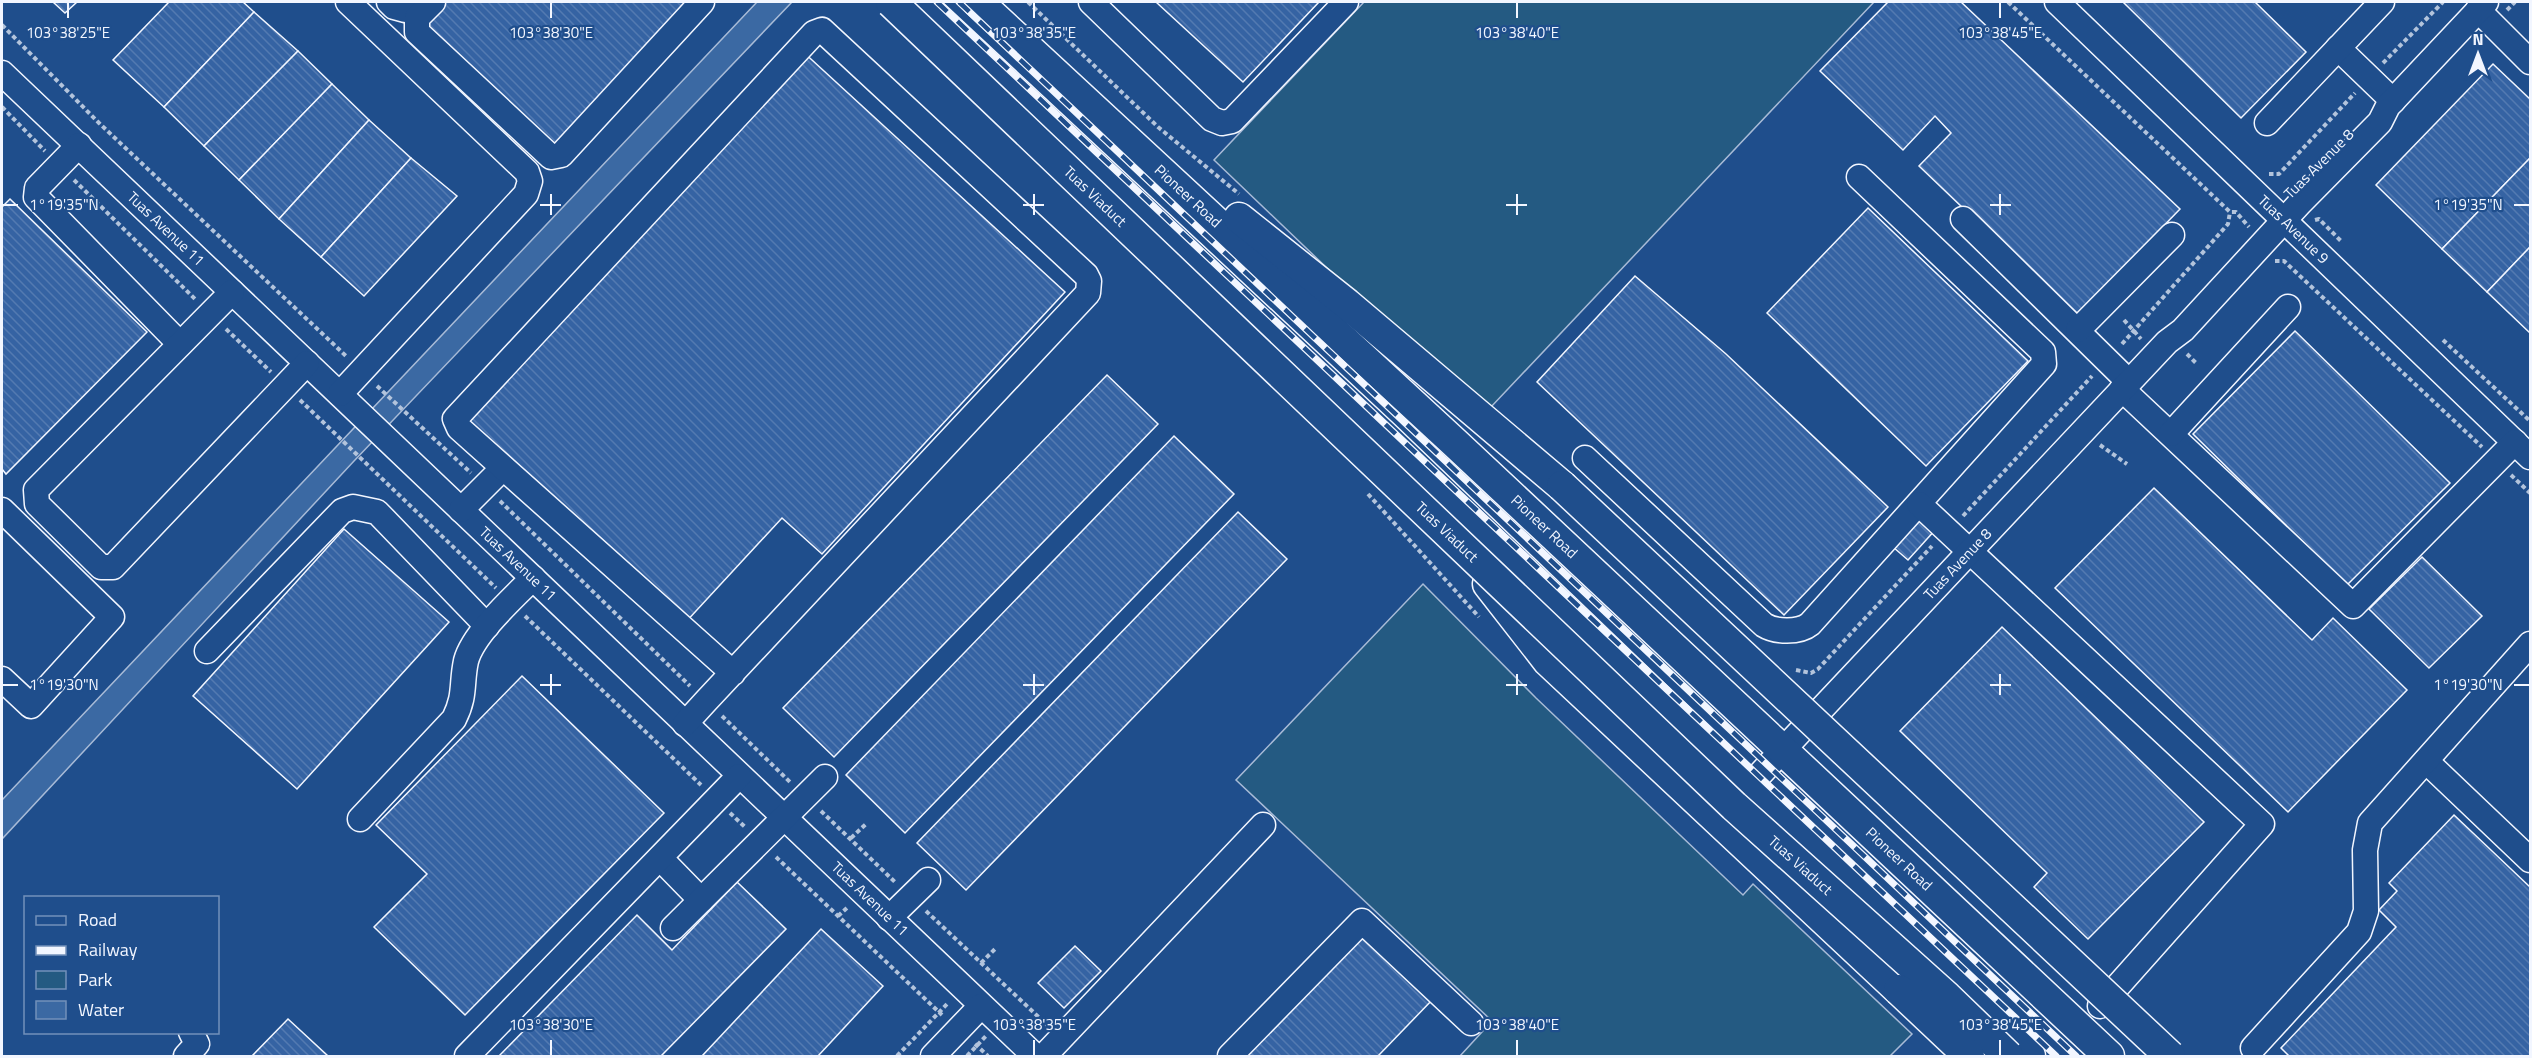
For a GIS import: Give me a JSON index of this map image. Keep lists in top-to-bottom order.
{
  "streets": {
    "main road": ["Tuas Viaduct", "Pioneer Road"],
    "street": ["Tuas Avenue 8", "Tuas Avenue 11", "Tuas Avenue 9"]
  },
  "crossings": [
    ["Tuas Avenue 8", "Pioneer Road"],
    ["Tuas Avenue 8", "Tuas Avenue 9"]
  ],
  "legend": [
    "Road",
    "Railway",
    "Park",
    "Water"
  ],
  "north": "top",
  "coordinates": [
    "103°38'25\"E",
    "103°38'30\"E",
    "103°38'35\"E",
    "103°38'40\"E",
    "103°38'45\"E",
    "1°19'35\"N",
    "1°19'30\"N"
  ]
}
